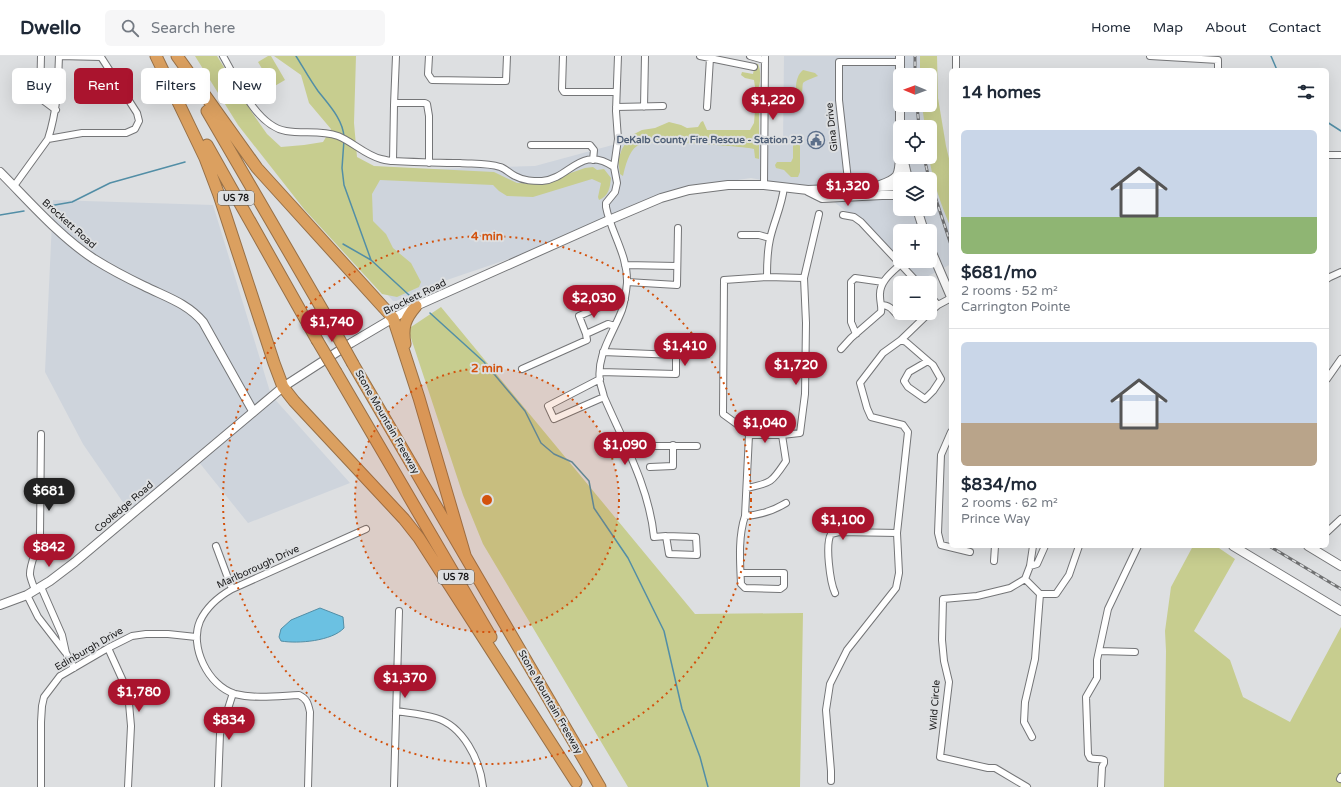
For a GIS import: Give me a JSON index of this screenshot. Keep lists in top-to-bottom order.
{
  "streets": {
    "highway": ["US 78", "Stone Mountain Freeway"],
    "street": [
      "Gina Drive",
      "Brockett Road",
      "Cooledge Road",
      "Marlborough Drive",
      "Edinburgh Drive",
      "Wild Circle"
    ]
  },
  "crossings": [
    ["Gina Drive", "Brockett Road"],
    ["Brockett Road", "Cooledge Road"],
    ["Marlborough Drive", "Edinburgh Drive"]
  ],
  "places": {
    "public building": ["DeKalb County Fire Rescue - Station 23"]
  },
  "north": "left",
  "page": {
    "header": "Dwello",
    "search": "Search here",
    "nav": [
      "Home",
      "Map",
      "About",
      "Contact"
    ],
    "map_buttons": ["+", "−"],
    "chip": [
      "Buy",
      "Rent",
      "Filters",
      "New"
    ],
    "heading": "14 homes",
    "price": [
      "$1,220",
      "$1,320",
      "$2,030",
      "$1,740",
      "$1,410",
      "$1,720",
      "$1,040",
      "$1,090",
      "$681",
      "$1,100",
      "$842",
      "$1,370",
      "$1,780",
      "$834"
    ],
    "list": [
      {
        "name": "$681/mo",
        "note": "2 rooms · 52 m² · Carrington Pointe"
      },
      {
        "name": "$834/mo",
        "note": "2 rooms · 62 m² · Prince Way"
      }
    ]
  },
  "rings": ["4 min", "2 min"]
}
